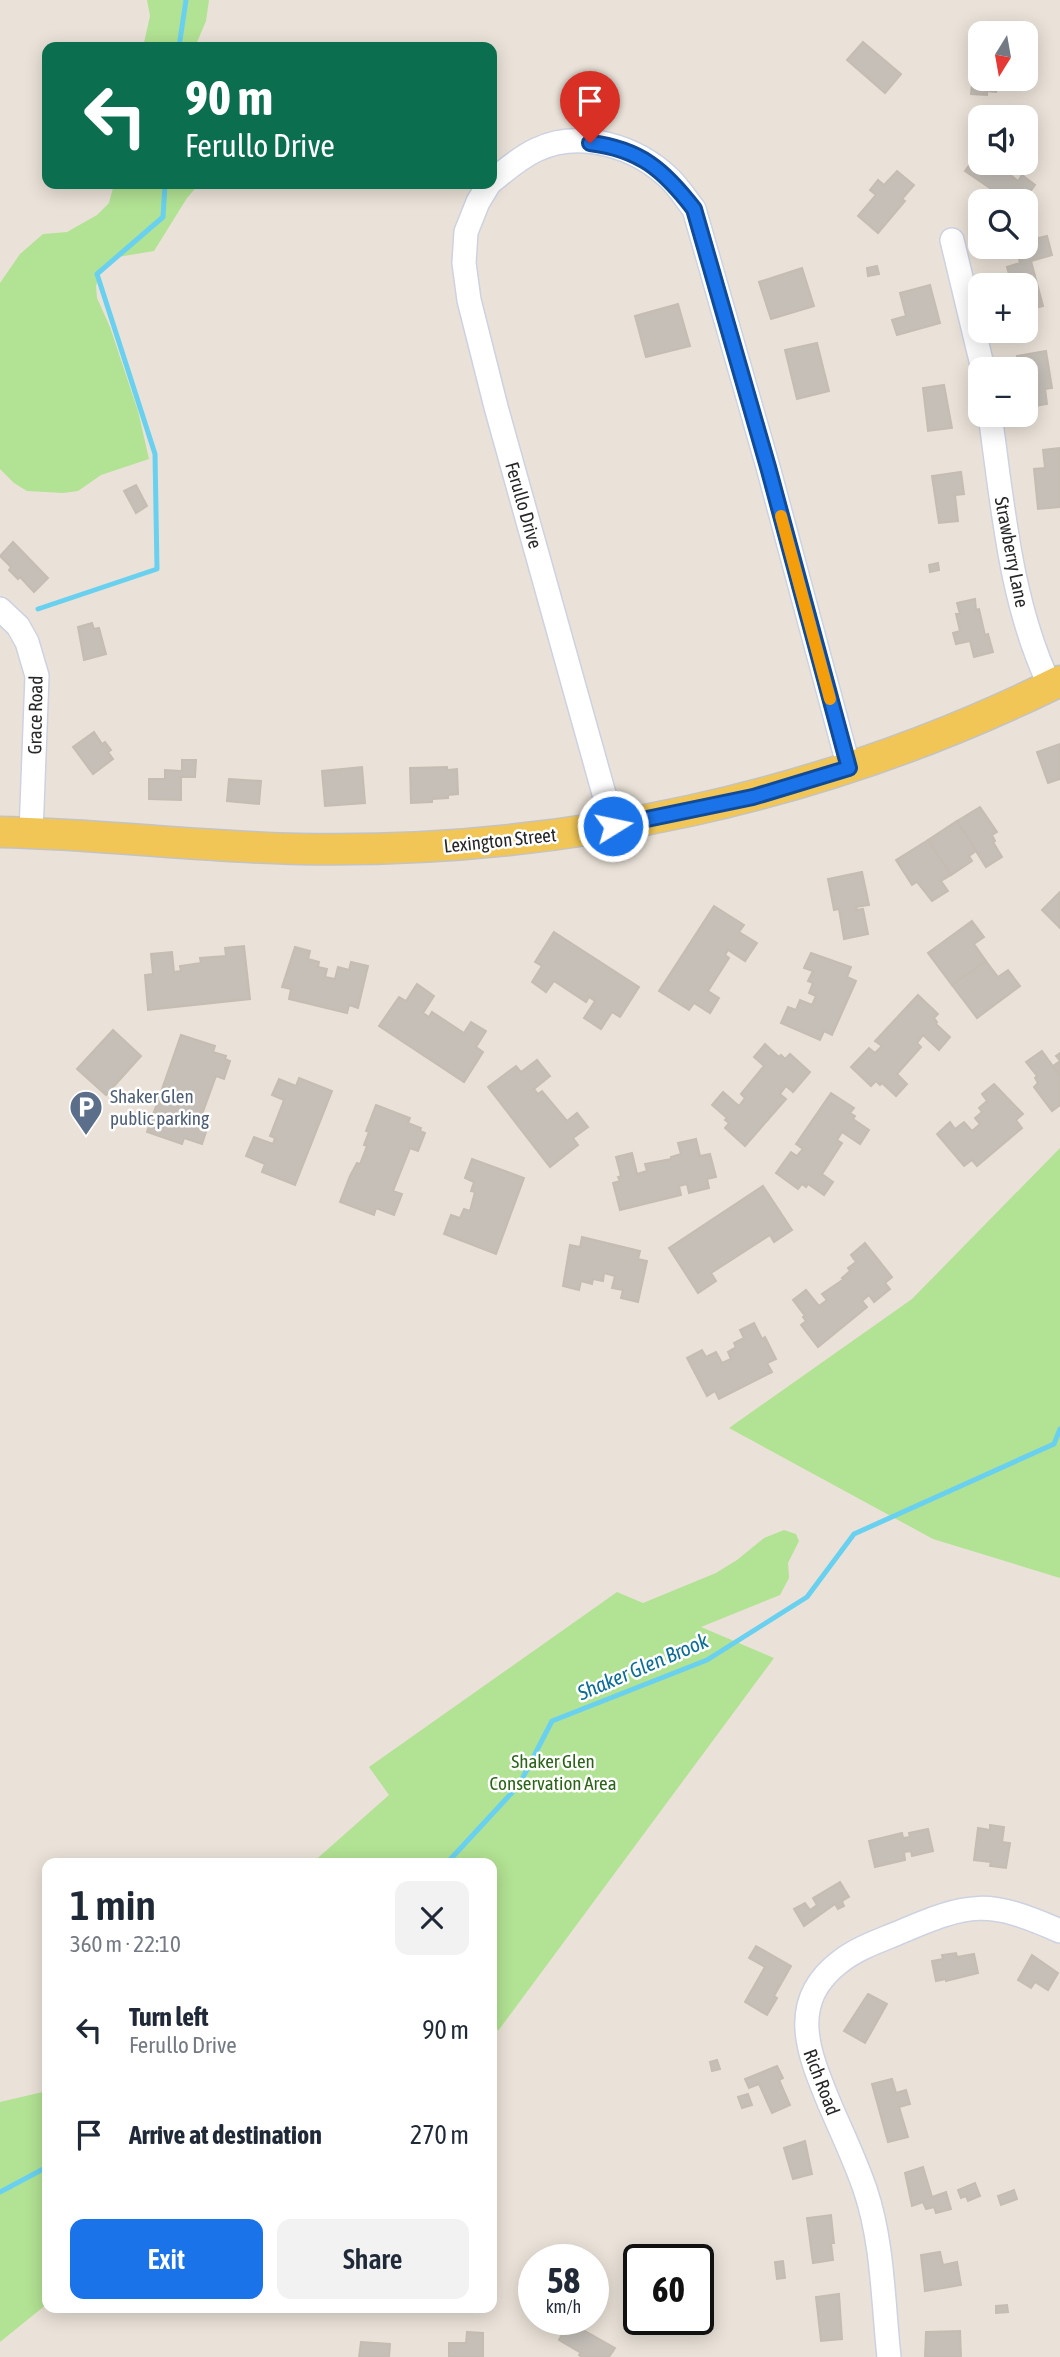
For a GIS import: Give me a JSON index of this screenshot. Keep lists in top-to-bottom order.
{
  "streets": {
    "main road": ["Lexington Street"],
    "street": [
      "Ferullo Drive",
      "Strawberry Lane",
      "Grace Road",
      "Rich Road"
    ]
  },
  "crossings": [
    ["Ferullo Drive", "Lexington Street"],
    ["Strawberry Lane", "Lexington Street"],
    ["Grace Road", "Lexington Street"]
  ],
  "water": ["Shaker Glen Brook"],
  "parks": ["Shaker Glen Conservation Area"],
  "places": {
    "parking": ["Shaker Glen public parking"]
  },
  "north": "bottom",
  "page": {
    "map_buttons": ["+", "−"],
    "turn": ["90 m", "Ferullo Drive"],
    "heading": ["1 min", "360 m · 22:10"],
    "list": [
      {
        "name": "Turn left",
        "note": "Ferullo Drive",
        "value": "90 m"
      },
      {
        "name": "Arrive at destination",
        "value": "270 m"
      }
    ],
    "buttons": ["Exit", "Share"],
    "speed": "58 km/h",
    "limit": "60"
  }
}
